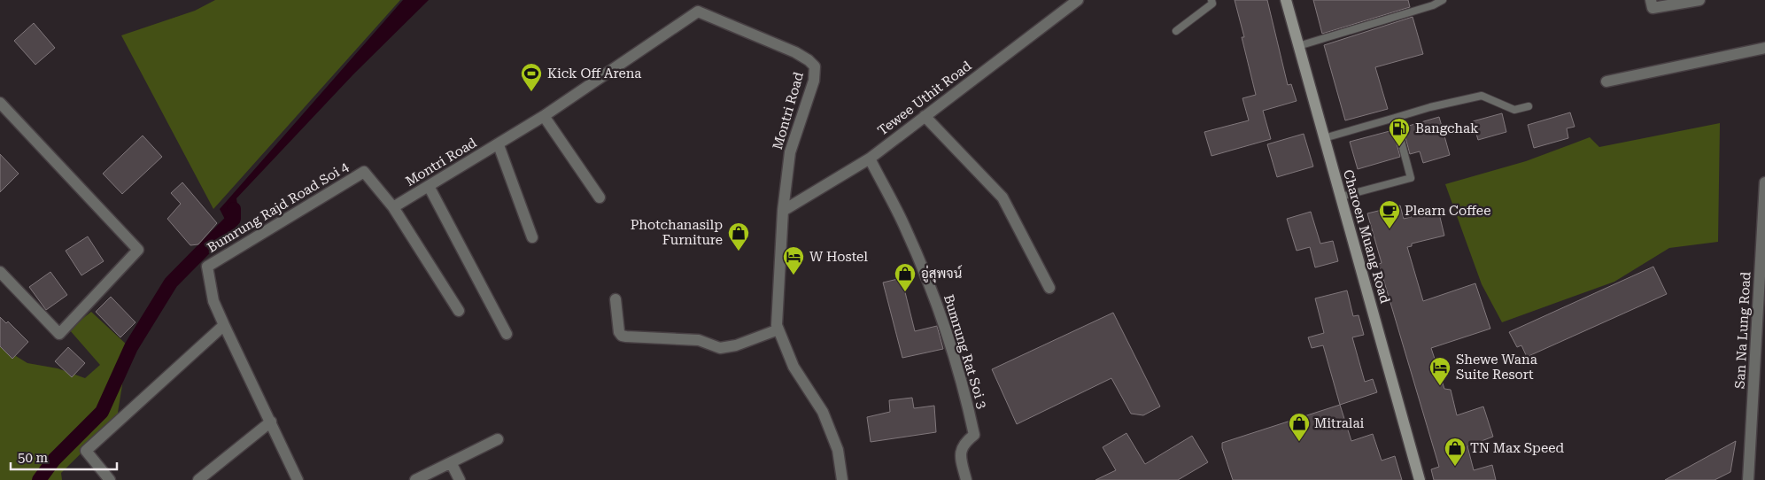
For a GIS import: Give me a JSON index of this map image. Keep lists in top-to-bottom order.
{
  "streets": {
    "main road": ["Charoen Muang Road"],
    "street": [
      "Tewee Uthit Road",
      "Montri Road",
      "Bumrung Rajd Road Soi 4",
      "San Na Lung Road",
      "Bumrung Rat Soi 3"
    ]
  },
  "crossings": [
    ["Tewee Uthit Road", "Montri Road"],
    ["Tewee Uthit Road", "Bumrung Rat Soi 3"],
    ["Montri Road", "Bumrung Rajd Road Soi 4"]
  ],
  "places": {
    "sports": ["Kick Off Arena"],
    "fuel station": ["Bangchak"],
    "cafe": ["Plearn Coffee"],
    "shop": [
      "Photchanasilp Furniture",
      "อู่สุพจน์",
      "Mitralai",
      "TN Max Speed"
    ],
    "hotel": ["W Hostel", "Shewe Wana Suite Resort"]
  },
  "scale_bar": "50 m"
}
